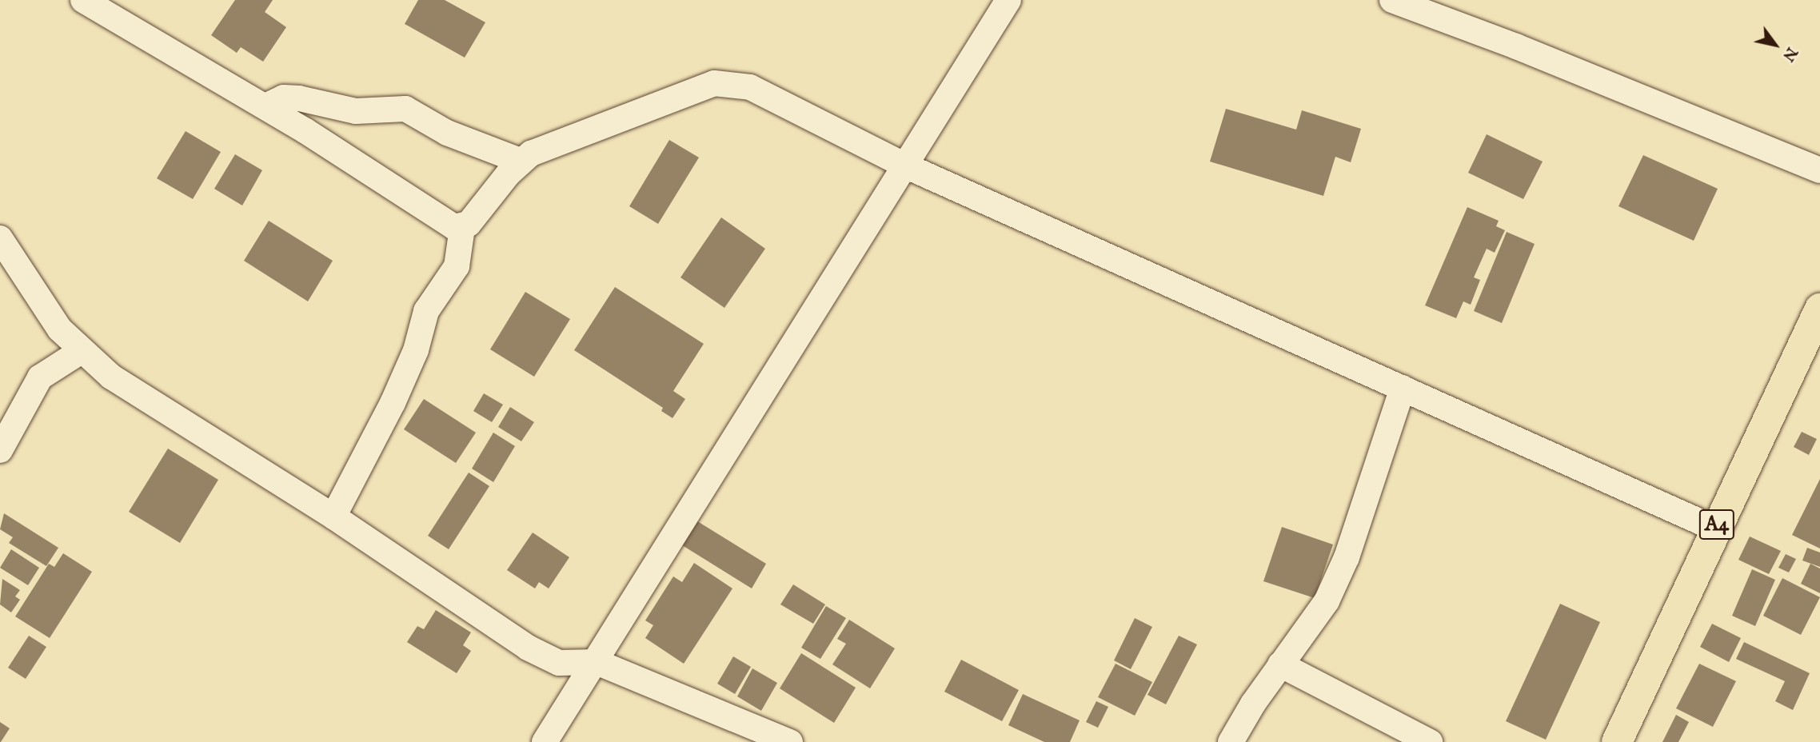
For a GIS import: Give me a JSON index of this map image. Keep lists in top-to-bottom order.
{
  "streets": {
    "main road": ["A4"]
  },
  "north": "bottom right"
}
